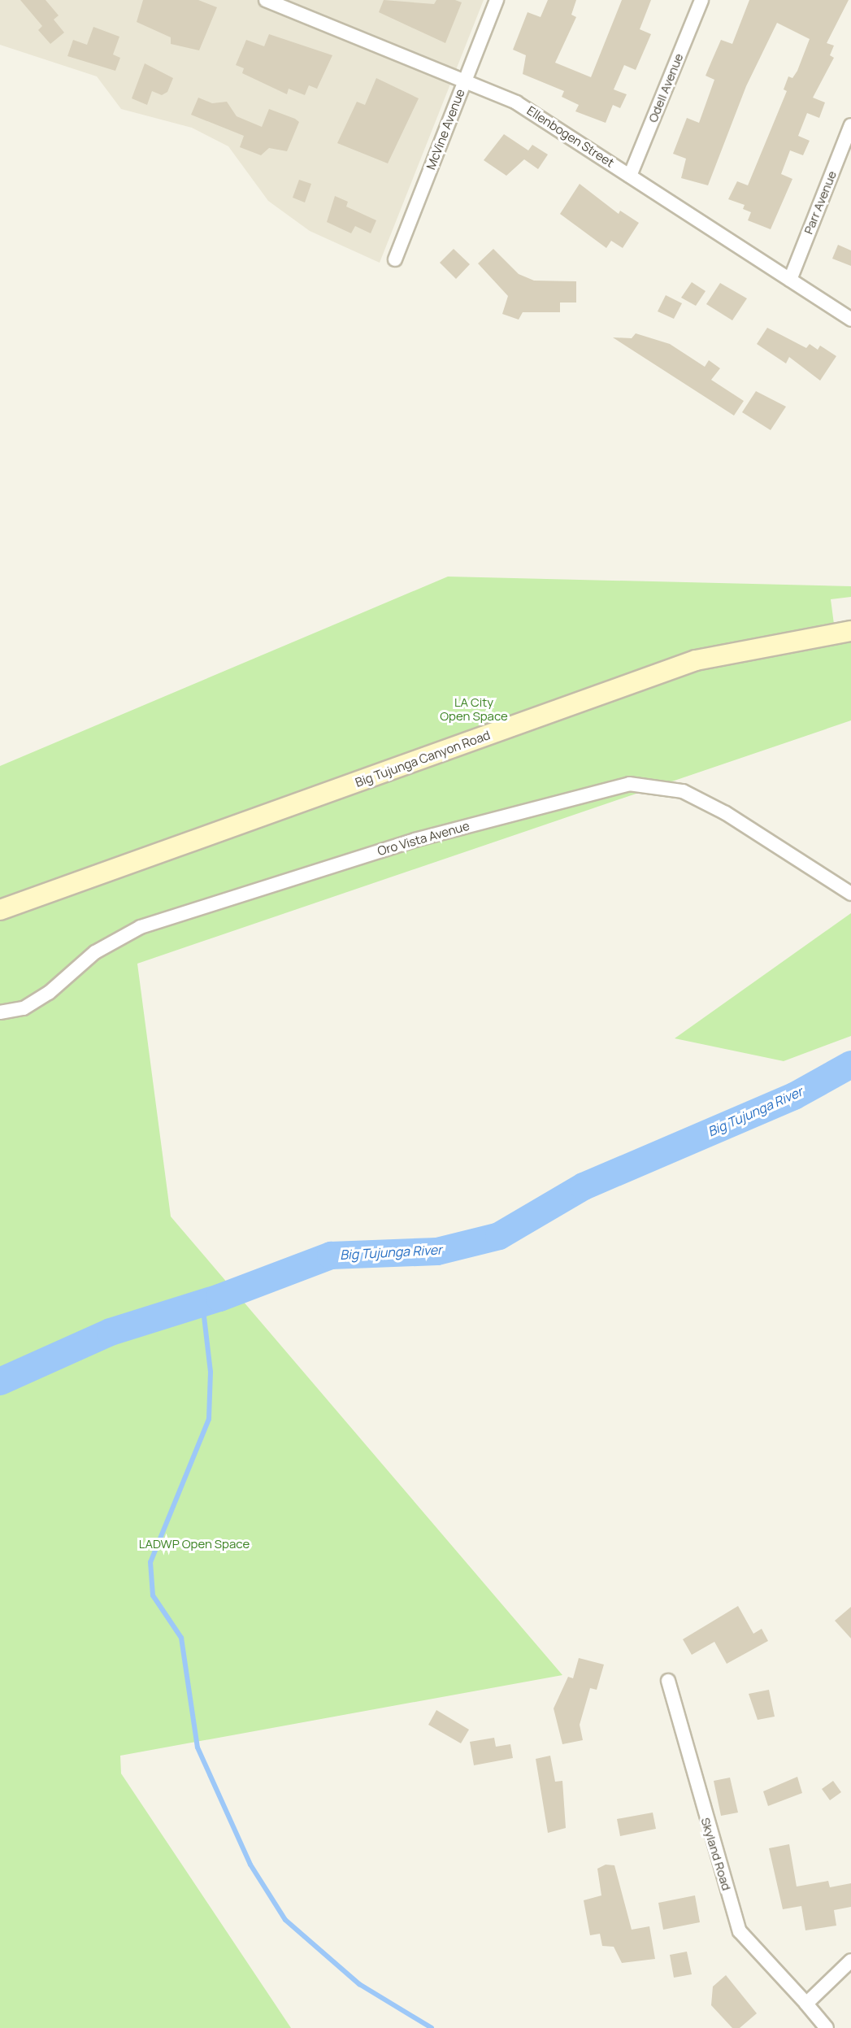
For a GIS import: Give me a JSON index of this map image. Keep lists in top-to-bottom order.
{
  "streets": {
    "street": [
      "Odell Avenue",
      "McVine Avenue",
      "Ellenbogen Street",
      "Parr Avenue",
      "Big Tujunga Canyon Road",
      "Oro Vista Avenue",
      "Skyland Road"
    ]
  },
  "crossings": [
    ["Odell Avenue", "Ellenbogen Street"],
    ["McVine Avenue", "Ellenbogen Street"],
    ["Ellenbogen Street", "Parr Avenue"]
  ],
  "water": ["Big Tujunga River"],
  "parks": ["LA City Open Space", "LADWP Open Space"]
}
